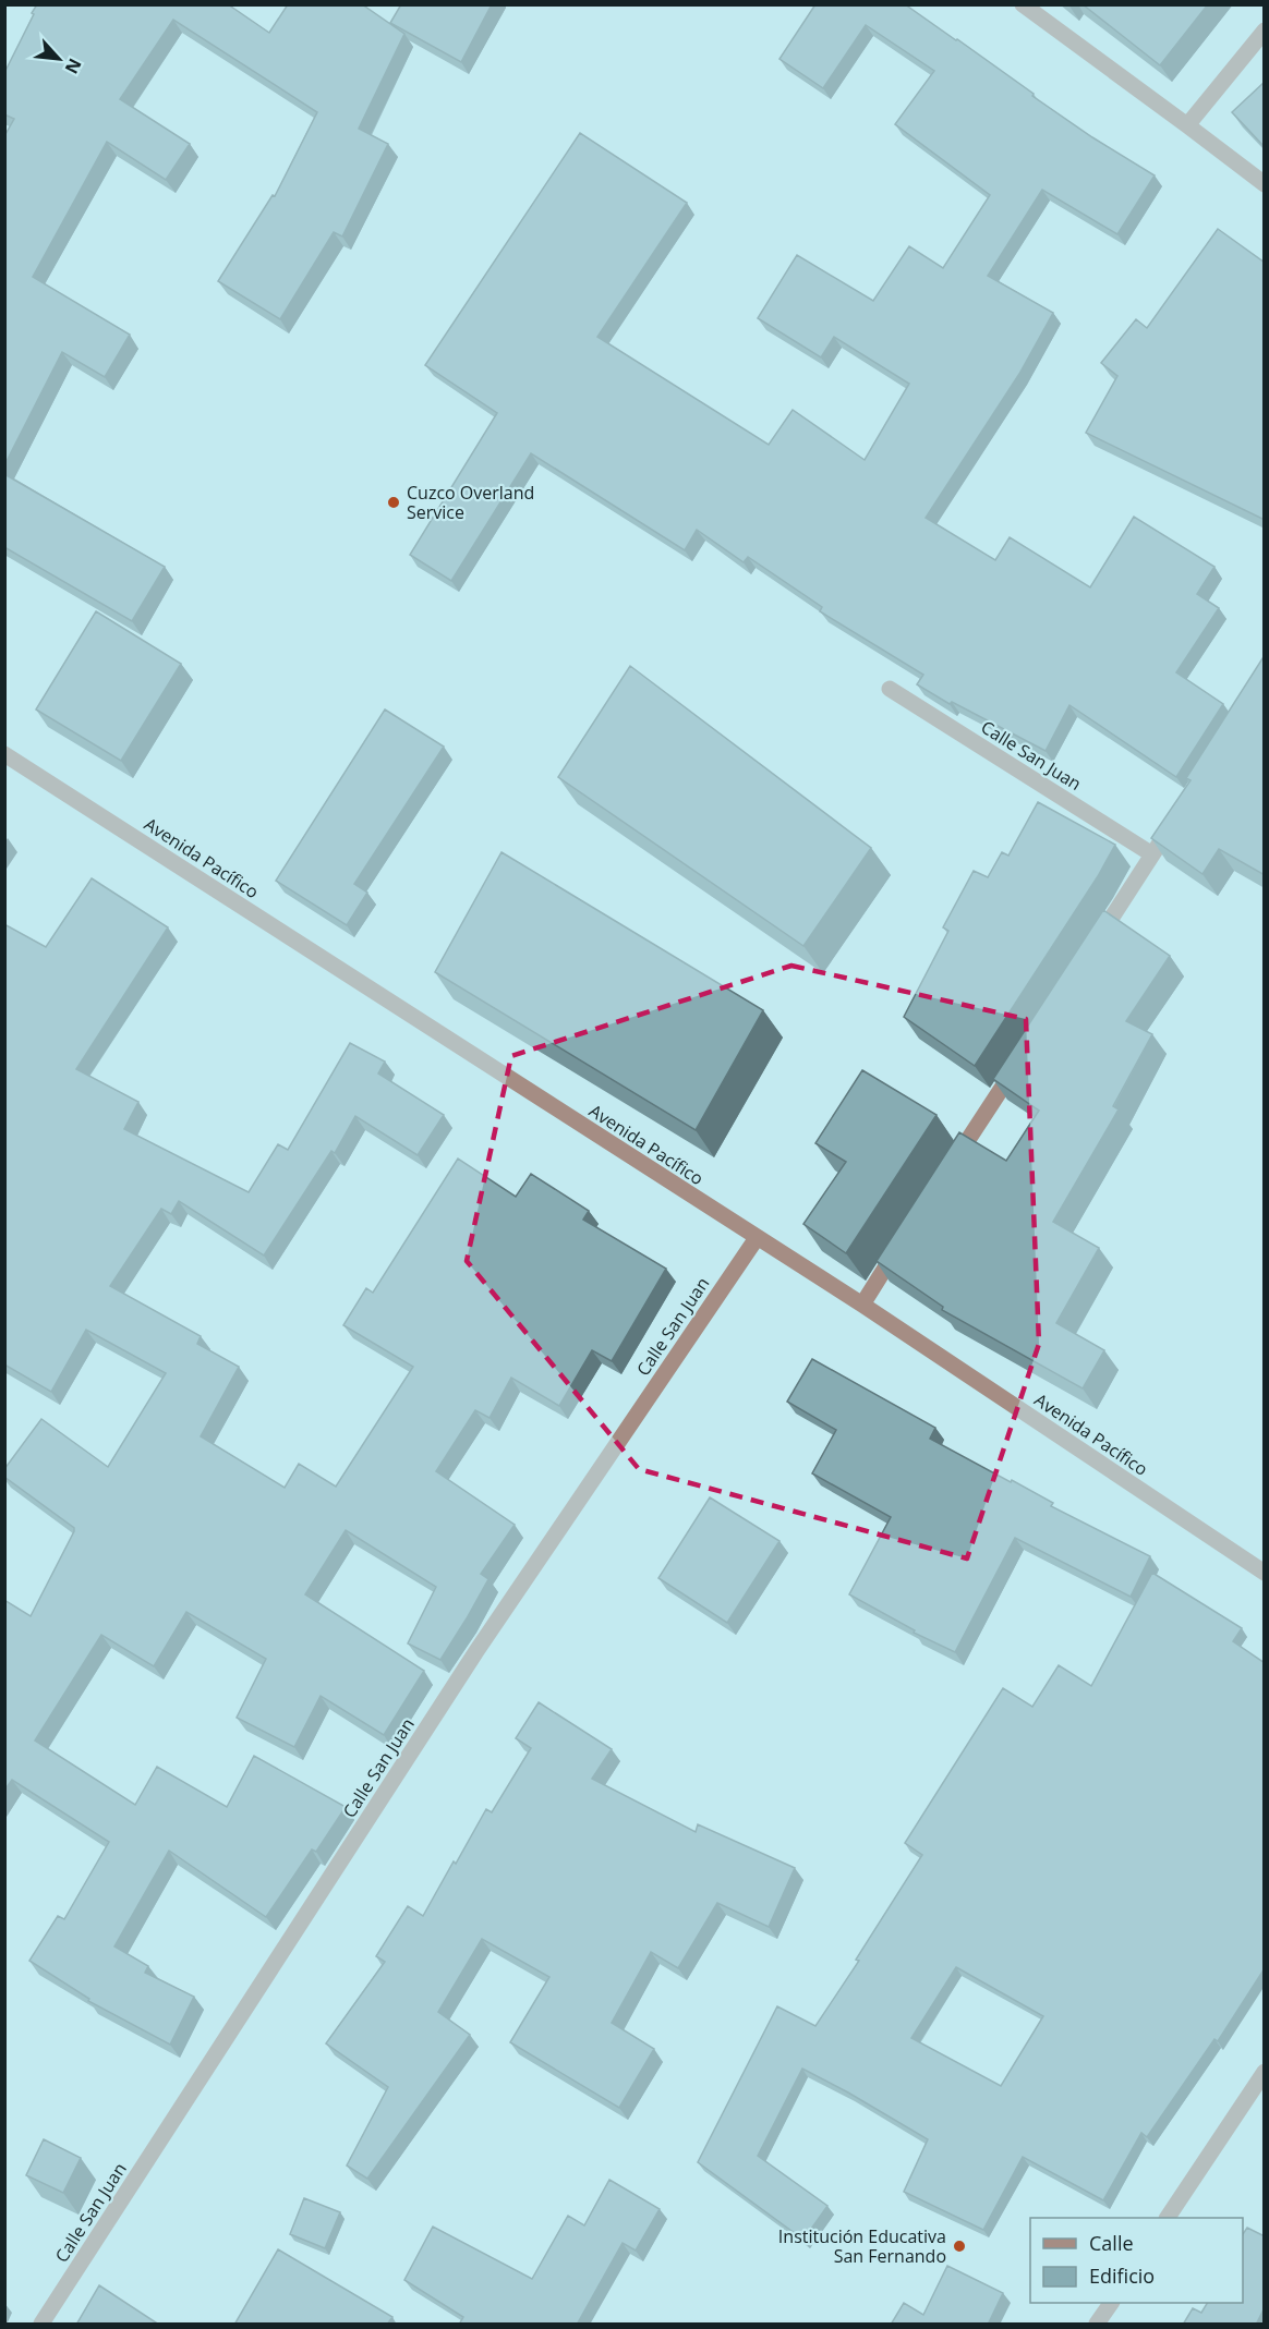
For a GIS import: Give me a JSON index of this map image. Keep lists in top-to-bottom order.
{
  "streets": {
    "street": ["Calle San Juan", "Avenida Pacífico"]
  },
  "crossings": [
    ["Calle San Juan", "Avenida Pacífico"]
  ],
  "places": ["Cuzco Overland Service", "Institución Educativa San Fernando"],
  "legend": ["Calle", "Edificio"],
  "north": "bottom right"
}
